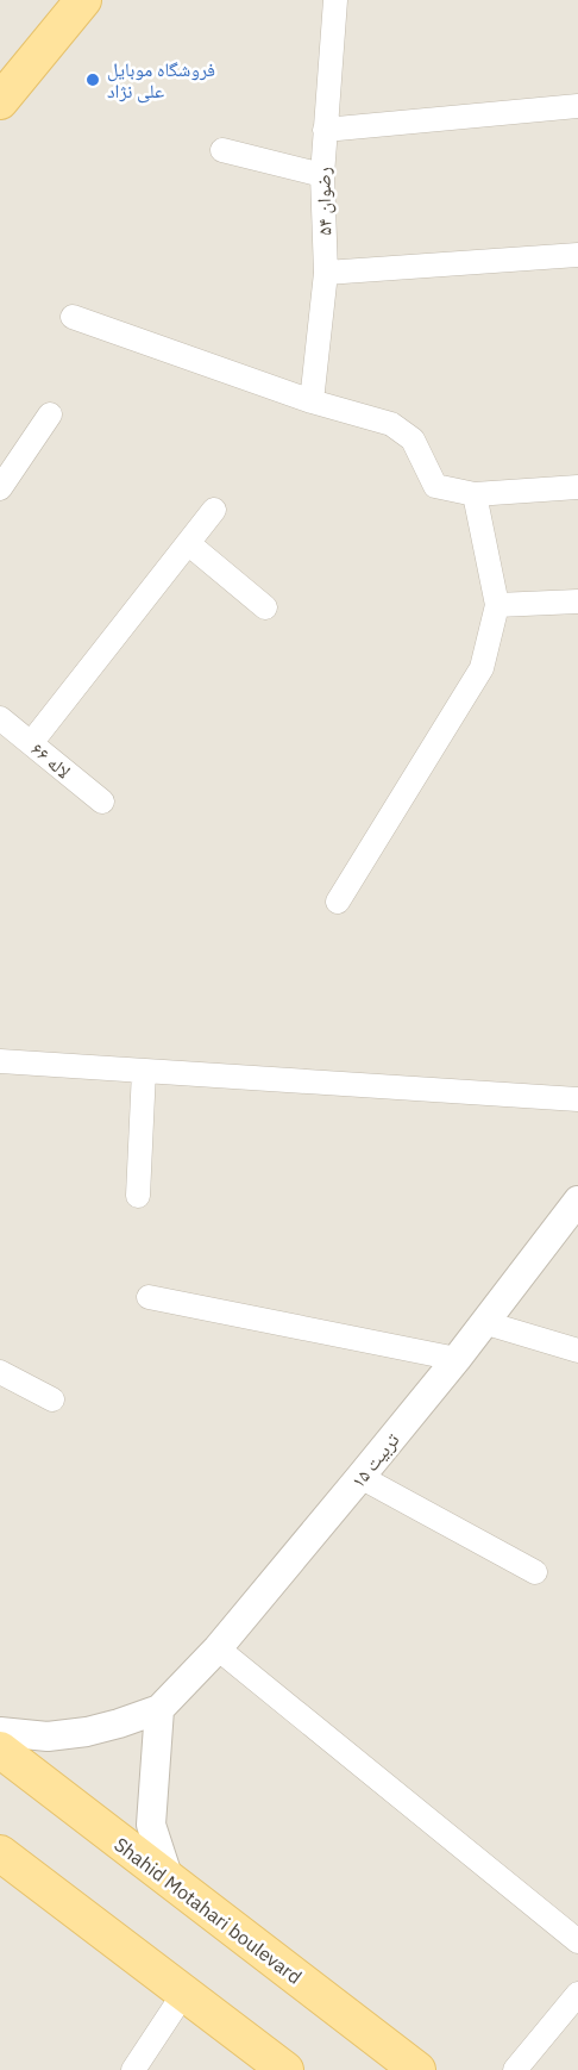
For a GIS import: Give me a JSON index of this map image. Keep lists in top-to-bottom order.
{
  "streets": {
    "main road": ["Shahid Motahari boulevard"],
    "street": ["رضوان ۵۴", "لاله ۶۶", "تربیت ۱۵"]
  },
  "places": ["فروشگاه موبایل علی نژاد"]
}
